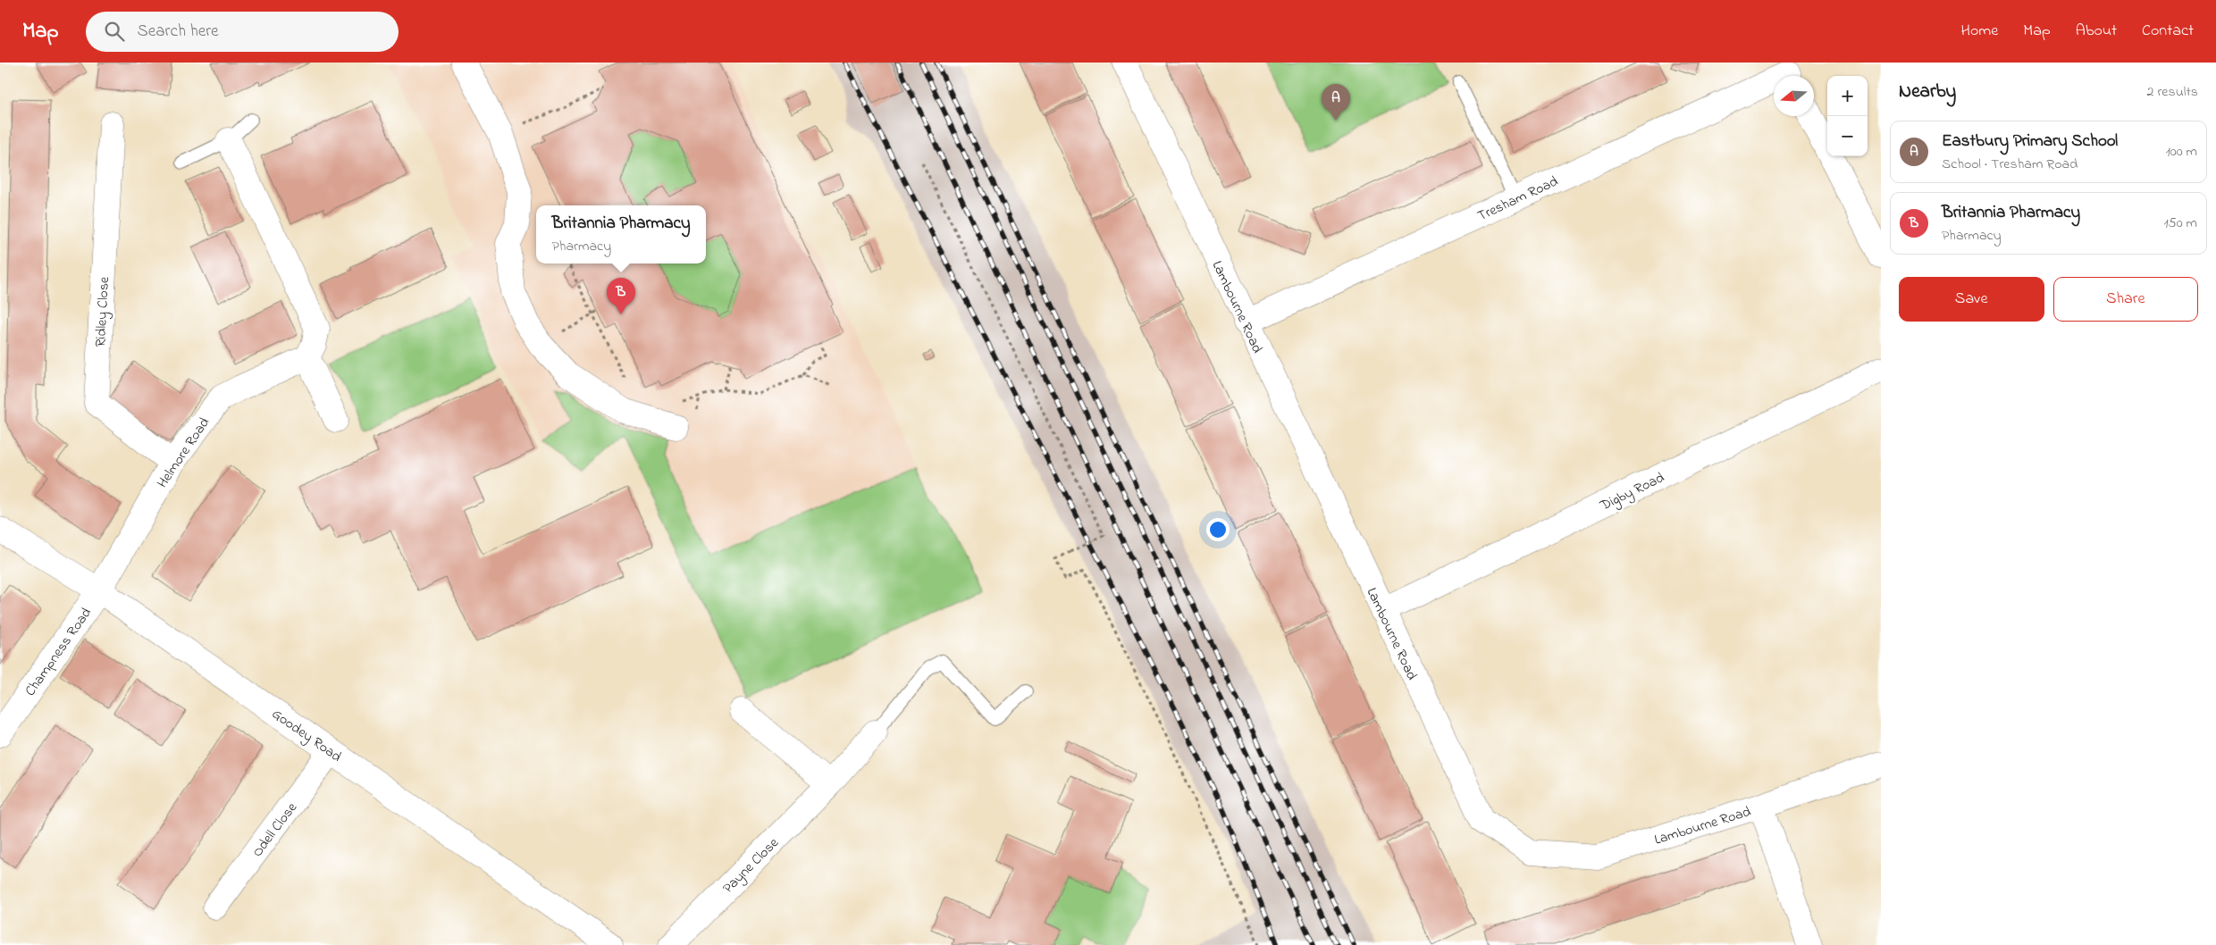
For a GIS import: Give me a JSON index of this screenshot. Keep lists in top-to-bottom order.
{
  "streets": {
    "street": [
      "Tresham Road",
      "Lambourne Road",
      "Ridley Close",
      "Helmore Road",
      "Digby Road",
      "Champness Road",
      "Goodey Road",
      "Odell Close",
      "Payne Close"
    ]
  },
  "crossings": [
    ["Tresham Road", "Lambourne Road"],
    ["Lambourne Road", "Digby Road"],
    ["Ridley Close", "Helmore Road"],
    ["Helmore Road", "Champness Road"],
    ["Helmore Road", "Goodey Road"],
    ["Champness Road", "Goodey Road"],
    ["Goodey Road", "Odell Close"]
  ],
  "north": "left",
  "page": {
    "header": "Map",
    "search": "Search here",
    "nav": [
      "Home",
      "Map",
      "About",
      "Contact"
    ],
    "heading": ["Nearby", "2 results"],
    "map_buttons": ["+", "−"],
    "pins": ["A", "B"],
    "list": [
      {
        "mark": "A",
        "name": "Eastbury Primary School",
        "note": "School · Tresham Road",
        "value": "100 m"
      },
      {
        "mark": "B",
        "name": "Britannia Pharmacy",
        "note": "Pharmacy",
        "value": "150 m"
      }
    ],
    "popup": ["Britannia Pharmacy", "Pharmacy"],
    "buttons": ["Save", "Share"]
  }
}
